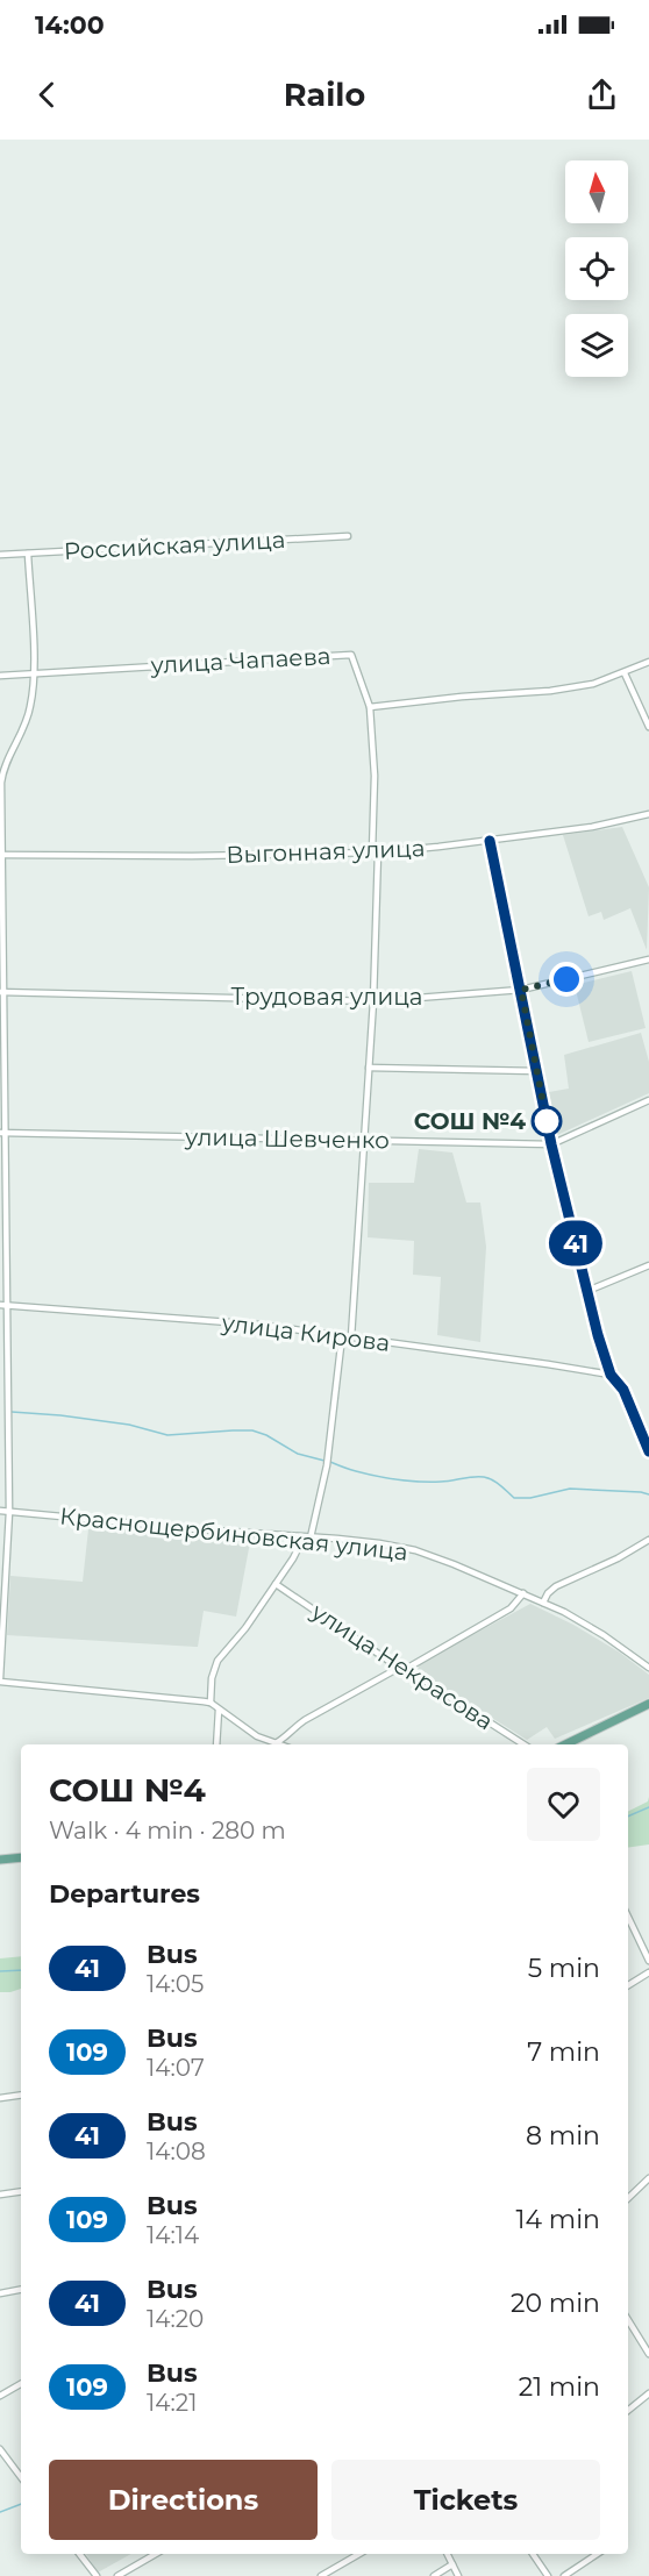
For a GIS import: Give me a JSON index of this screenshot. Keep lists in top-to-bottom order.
{
  "streets": {
    "street": [
      "Российская улица",
      "улица Чапаева",
      "Выгонная улица",
      "Трудовая улица",
      "улица Шевченко",
      "улица Кирова",
      "Краснощербиновская улица",
      "улица Некрасова"
    ]
  },
  "places": ["СОШ №4"],
  "lines": ["bus line 41"],
  "north": "top",
  "page": {
    "status": "14:00",
    "header": "Railo",
    "on_map": "41",
    "heading": [
      ["СОШ №4", "Walk · 4 min · 280 m"],
      "Departures"
    ],
    "list": [
      {
        "mark": "41",
        "name": "Bus",
        "note": "14:05",
        "value": "5 min"
      },
      {
        "mark": "109",
        "name": "Bus",
        "note": "14:07",
        "value": "7 min"
      },
      {
        "mark": "41",
        "name": "Bus",
        "note": "14:08",
        "value": "8 min"
      },
      {
        "mark": "109",
        "name": "Bus",
        "note": "14:14",
        "value": "14 min"
      },
      {
        "mark": "41",
        "name": "Bus",
        "note": "14:20",
        "value": "20 min"
      },
      {
        "mark": "109",
        "name": "Bus",
        "note": "14:21",
        "value": "21 min"
      }
    ],
    "buttons": ["Directions", "Tickets"]
  }
}
